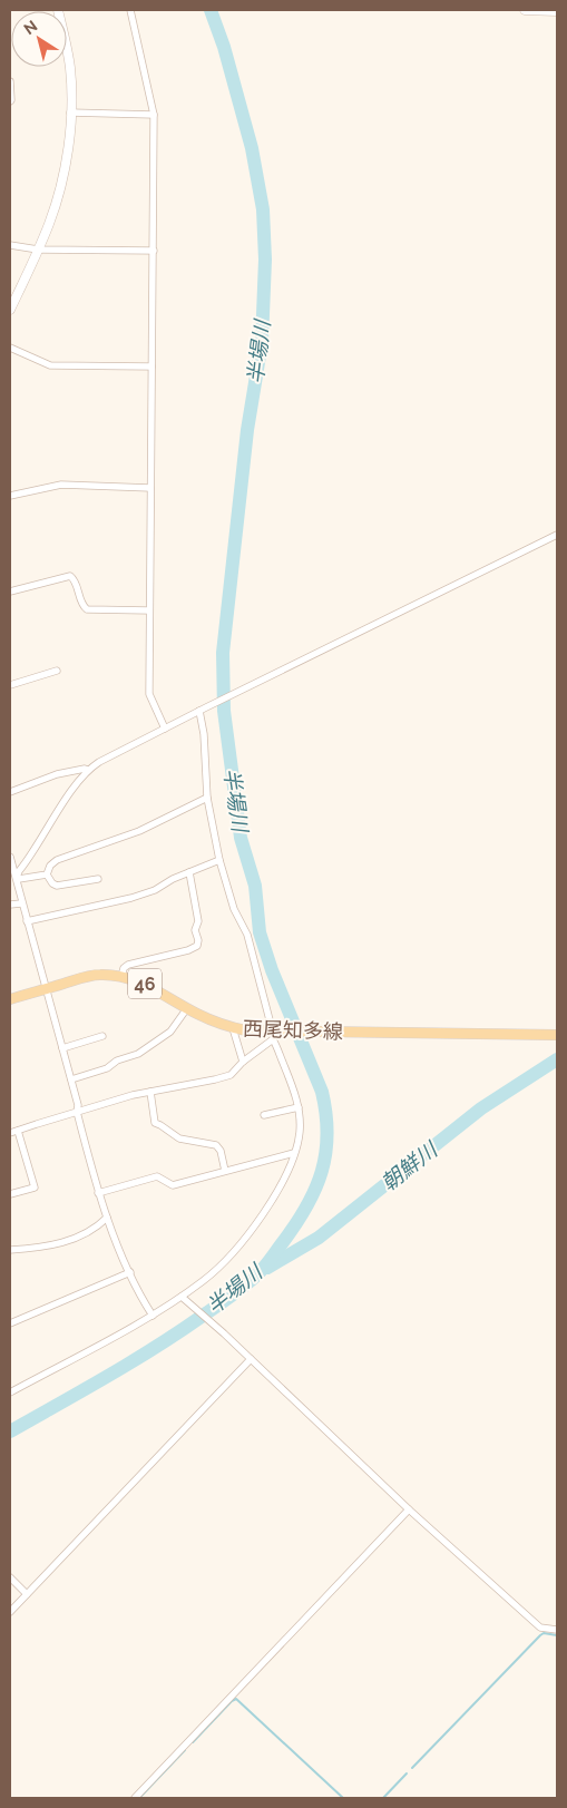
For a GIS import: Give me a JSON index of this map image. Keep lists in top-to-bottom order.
{
  "streets": {
    "main road": ["46", "西尾知多線"]
  },
  "water": ["半場川", "朝鮮川"],
  "north": "top left"
}
